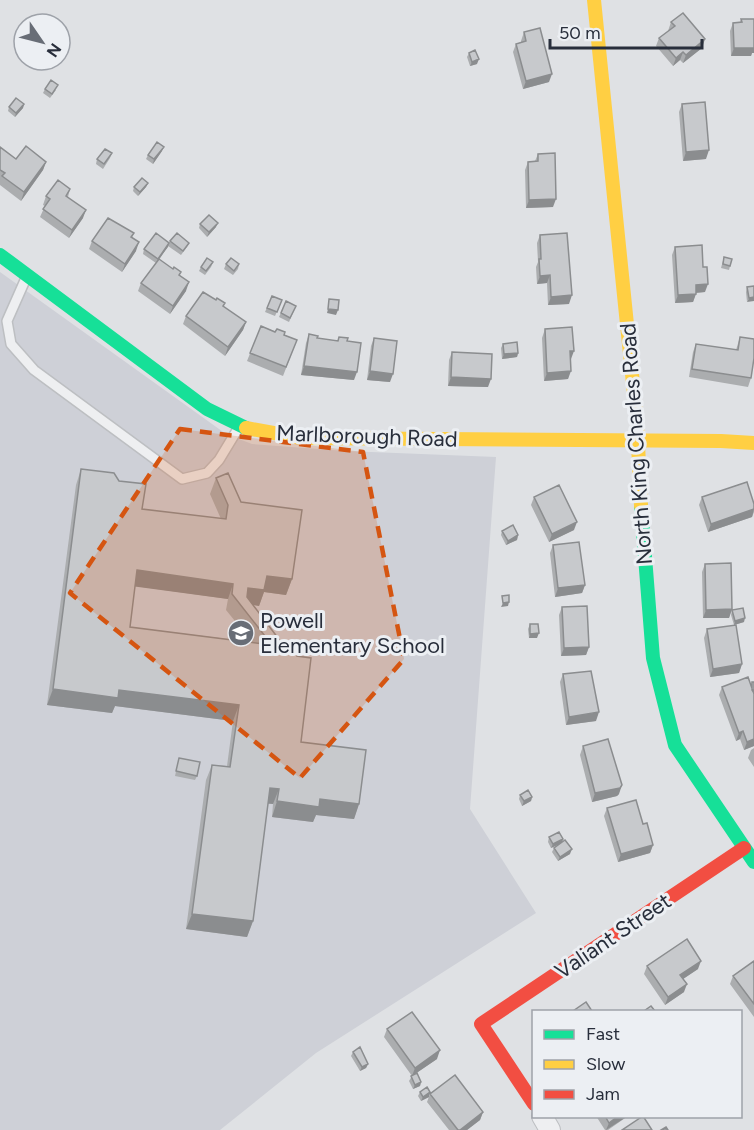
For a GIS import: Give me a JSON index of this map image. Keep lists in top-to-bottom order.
{
  "streets": {
    "street": ["Marlborough Road", "North King Charles Road", "Valiant Street"]
  },
  "crossings": [
    ["Marlborough Road", "North King Charles Road"],
    ["North King Charles Road", "Valiant Street"]
  ],
  "places": {
    "school or university": ["Powell Elementary School"]
  },
  "legend": ["Fast", "Slow", "Jam"],
  "scale_bar": "50 m",
  "north": "bottom right"
}
